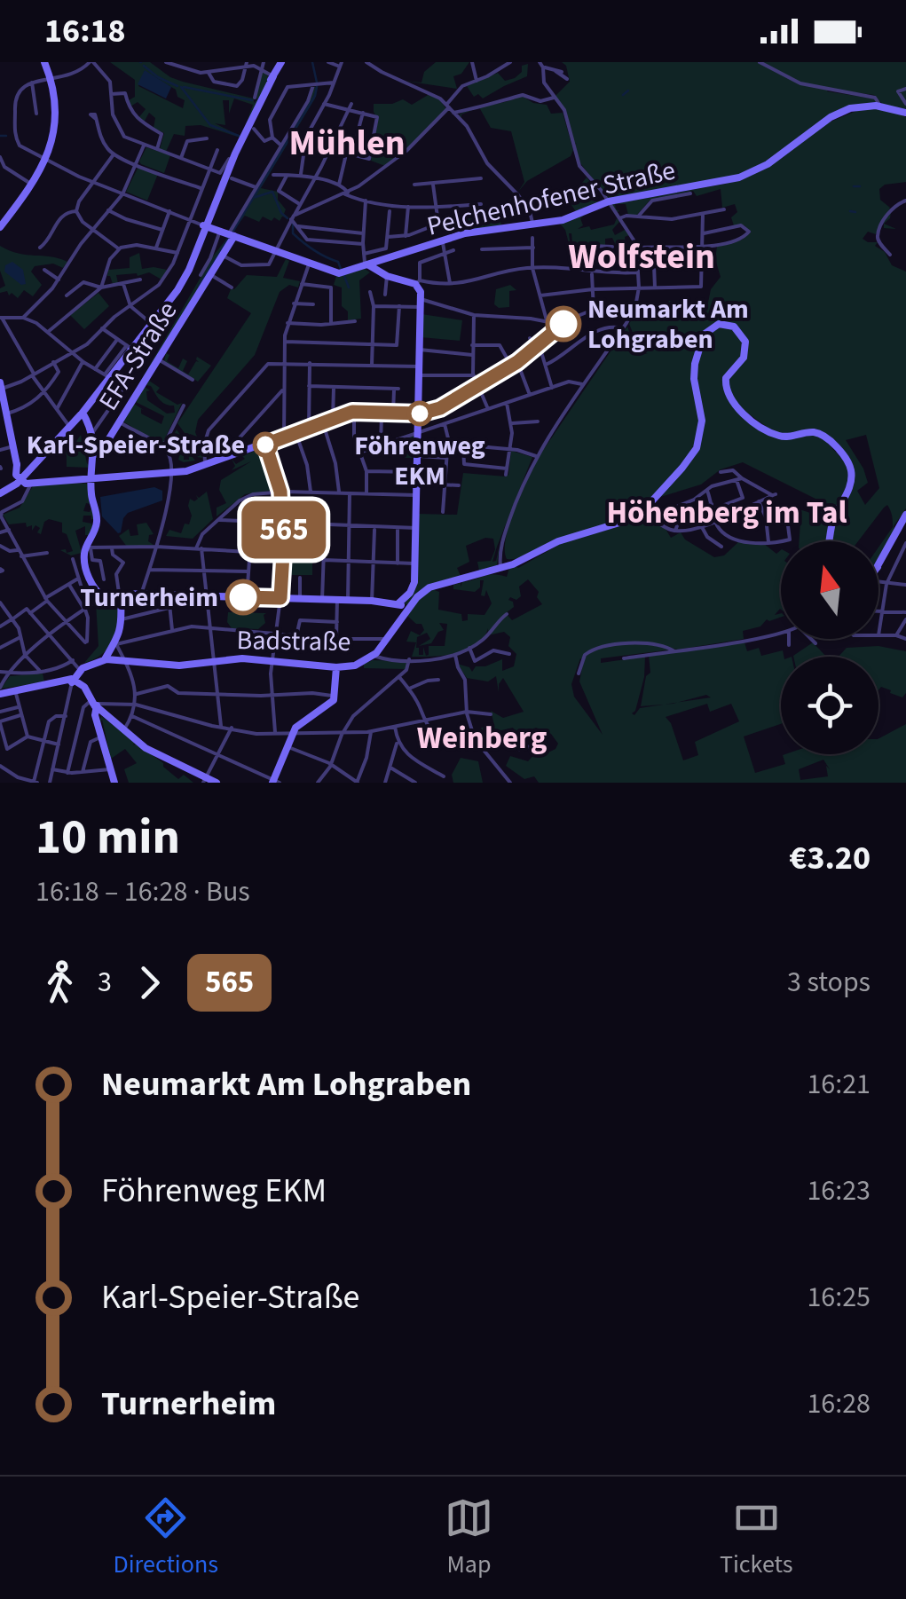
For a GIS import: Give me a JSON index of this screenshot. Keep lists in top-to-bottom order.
{
  "streets": {
    "main road": ["Pelchenhofener Straße", "EFA-Straße", "Badstraße"]
  },
  "crossings": [
    ["Pelchenhofener Straße", "EFA-Straße"]
  ],
  "districts": [
    "Mühlen",
    "Wolfstein",
    "Höhenberg im Tal",
    "Weinberg"
  ],
  "places": [
    "Neumarkt Am Lohgraben",
    "Föhrenweg EKM",
    "Karl-Speier-Straße",
    "Turnerheim"
  ],
  "lines": ["bus line 565"],
  "north": "top",
  "page": {
    "status": "16:18",
    "on_map": "565",
    "heading": ["10 min", "16:18 – 16:28 · Bus", "€3.20"],
    "legs": ["3", "565", "3 stops"],
    "list": [
      {
        "name": "Neumarkt Am Lohgraben",
        "value": "16:21"
      },
      {
        "name": "Föhrenweg EKM",
        "value": "16:23"
      },
      {
        "name": "Karl-Speier-Straße",
        "value": "16:25"
      },
      {
        "name": "Turnerheim",
        "value": "16:28"
      }
    ],
    "tabs": ["Directions", "Map", "Tickets"]
  }
}
